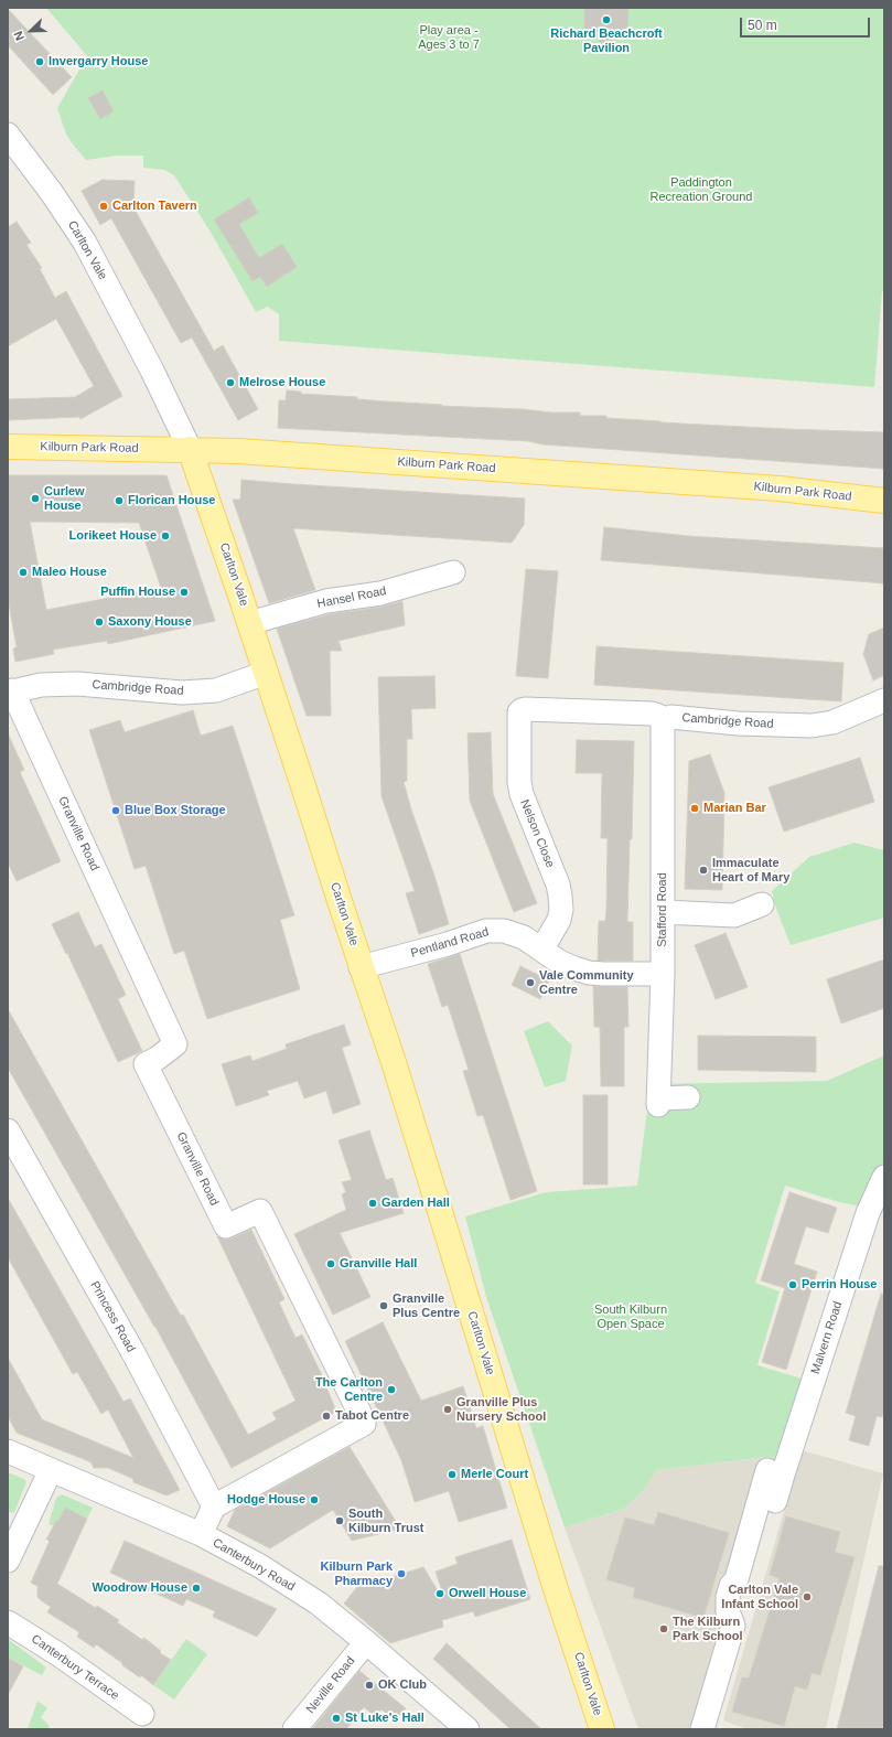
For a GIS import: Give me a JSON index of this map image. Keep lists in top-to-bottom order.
{
  "streets": {
    "main road": ["Carlton Vale", "Kilburn Park Road"],
    "street": [
      "Hansel Road",
      "Cambridge Road",
      "Granville Road",
      "Nelson Close",
      "Stafford Road",
      "Pentland Road",
      "Princess Road",
      "Malvern Road",
      "Canterbury Road",
      "Canterbury Terrace",
      "Neville Road"
    ]
  },
  "crossings": [
    ["Carlton Vale", "Kilburn Park Road"],
    ["Carlton Vale", "Hansel Road"],
    ["Carlton Vale", "Cambridge Road"],
    ["Carlton Vale", "Pentland Road"],
    ["Cambridge Road", "Granville Road"],
    ["Cambridge Road", "Nelson Close"],
    ["Cambridge Road", "Stafford Road"],
    ["Granville Road", "Princess Road"],
    ["Nelson Close", "Stafford Road"],
    ["Nelson Close", "Pentland Road"],
    ["Stafford Road", "Pentland Road"],
    ["Canterbury Road", "Neville Road"]
  ],
  "parks": ["Play area - Ages 3 to 7", "Paddington Recreation Ground", "South Kilburn Open Space"],
  "places": [
    "Richard Beachcroft Pavilion",
    "Invergarry House",
    "Carlton Tavern",
    "Melrose House",
    "Curlew House",
    "Florican House",
    "Lorikeet House",
    "Maleo House",
    "Puffin House",
    "Saxony House",
    "Marian Bar",
    "Blue Box Storage",
    "Immaculate Heart of Mary",
    "Vale Community Centre",
    "Garden Hall",
    "Granville Hall",
    "Perrin House",
    "Granville Plus Centre",
    "The Carlton Centre",
    "Granville Plus Nursery School",
    "Tabot Centre",
    "Merle Court",
    "Hodge House",
    "South Kilburn Trust",
    "Kilburn Park Pharmacy",
    "Woodrow House",
    "Orwell House",
    "Carlton Vale Infant School",
    "The Kilburn Park School",
    "OK Club",
    "St Luke's Hall"
  ],
  "scale_bar": "50 m",
  "north": "bottom left"
}
